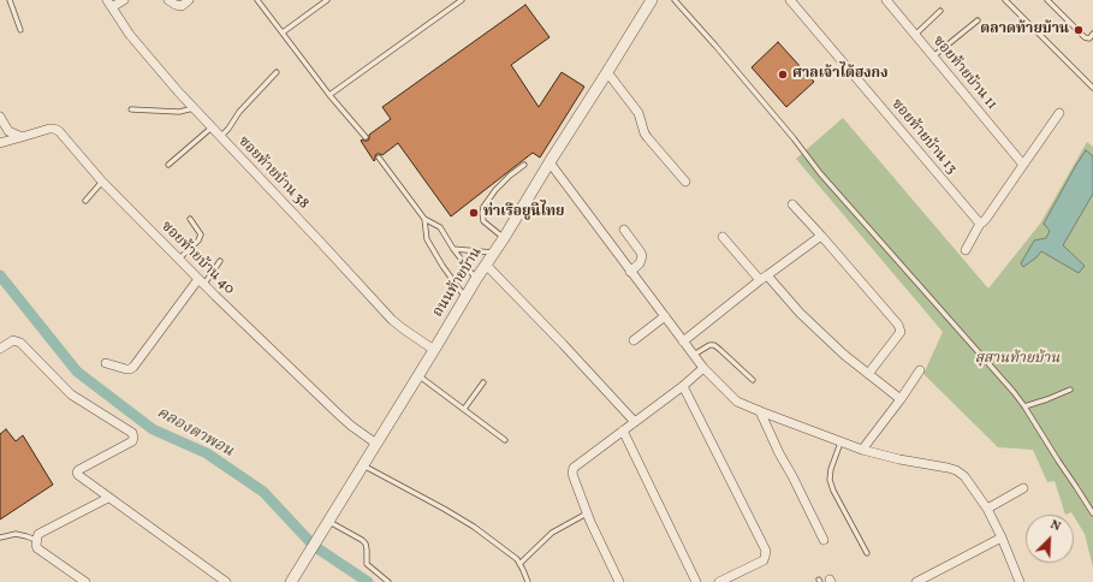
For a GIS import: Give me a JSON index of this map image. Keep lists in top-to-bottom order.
{
  "streets": {
    "street": [
      "ซอยท้ายบ้าน 11",
      "ซอยท้ายบ้าน 13",
      "ซอยท้ายบ้าน 38",
      "ซอยท้ายบ้าน 40",
      "ถนนท้ายบ้าน"
    ]
  },
  "crossings": [
    ["ซอยท้ายบ้าน 38", "ถนนท้ายบ้าน"],
    ["ซอยท้ายบ้าน 40", "ถนนท้ายบ้าน"]
  ],
  "water": ["คลองตาพอน"],
  "parks": ["สุสานท้ายบ้าน"],
  "places": ["ตลาดท้ายบ้าน", "ศาลเจ้าไต้ฮงกง", "ท่าเรือยูนิไทย"],
  "north": "top right"
}
